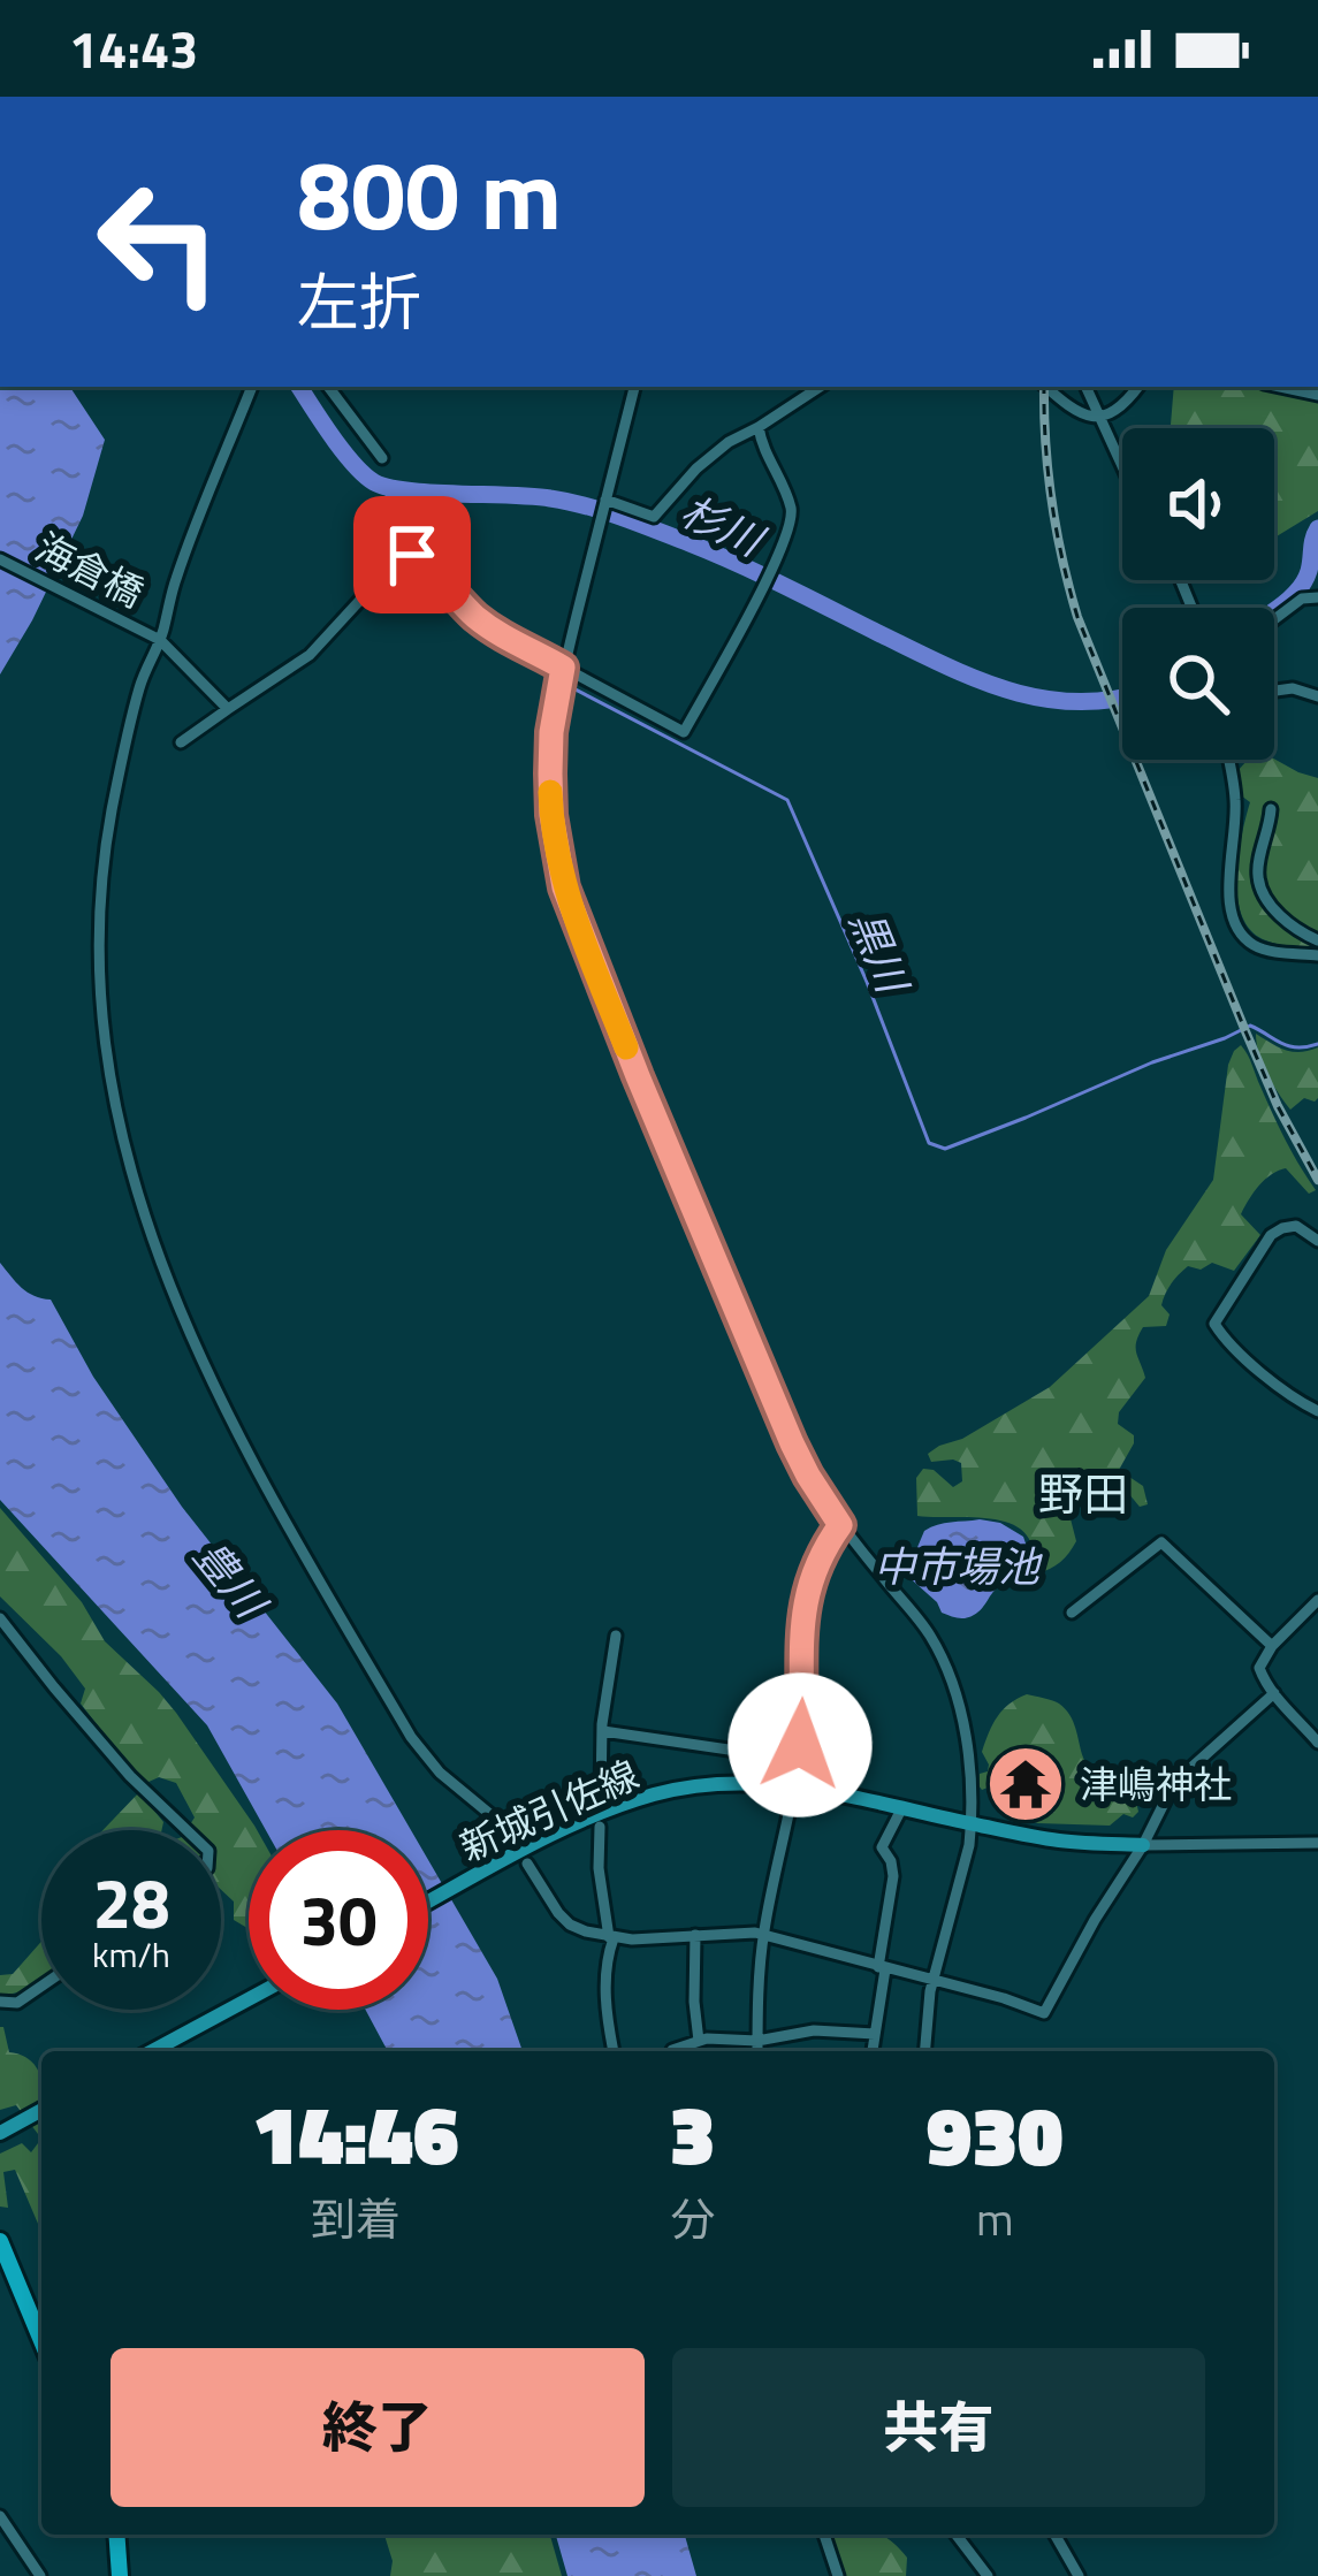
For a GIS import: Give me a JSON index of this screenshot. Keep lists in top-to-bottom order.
{
  "streets": {
    "main road": ["新城引佐線"],
    "street": ["海倉橋"]
  },
  "districts": ["野田"],
  "water": [
    "杉川",
    "黒川",
    "中市場池",
    "豊川"
  ],
  "places": {
    "temple": ["津嶋神社"]
  },
  "page": {
    "status": "14:43",
    "turn": ["800 m", "左折"],
    "speed": "28 km/h",
    "limit": "30",
    "eta": [
      "14:46",
      "到着",
      "3",
      "分",
      "930",
      "m"
    ],
    "buttons": ["終了", "共有"]
  }
}
